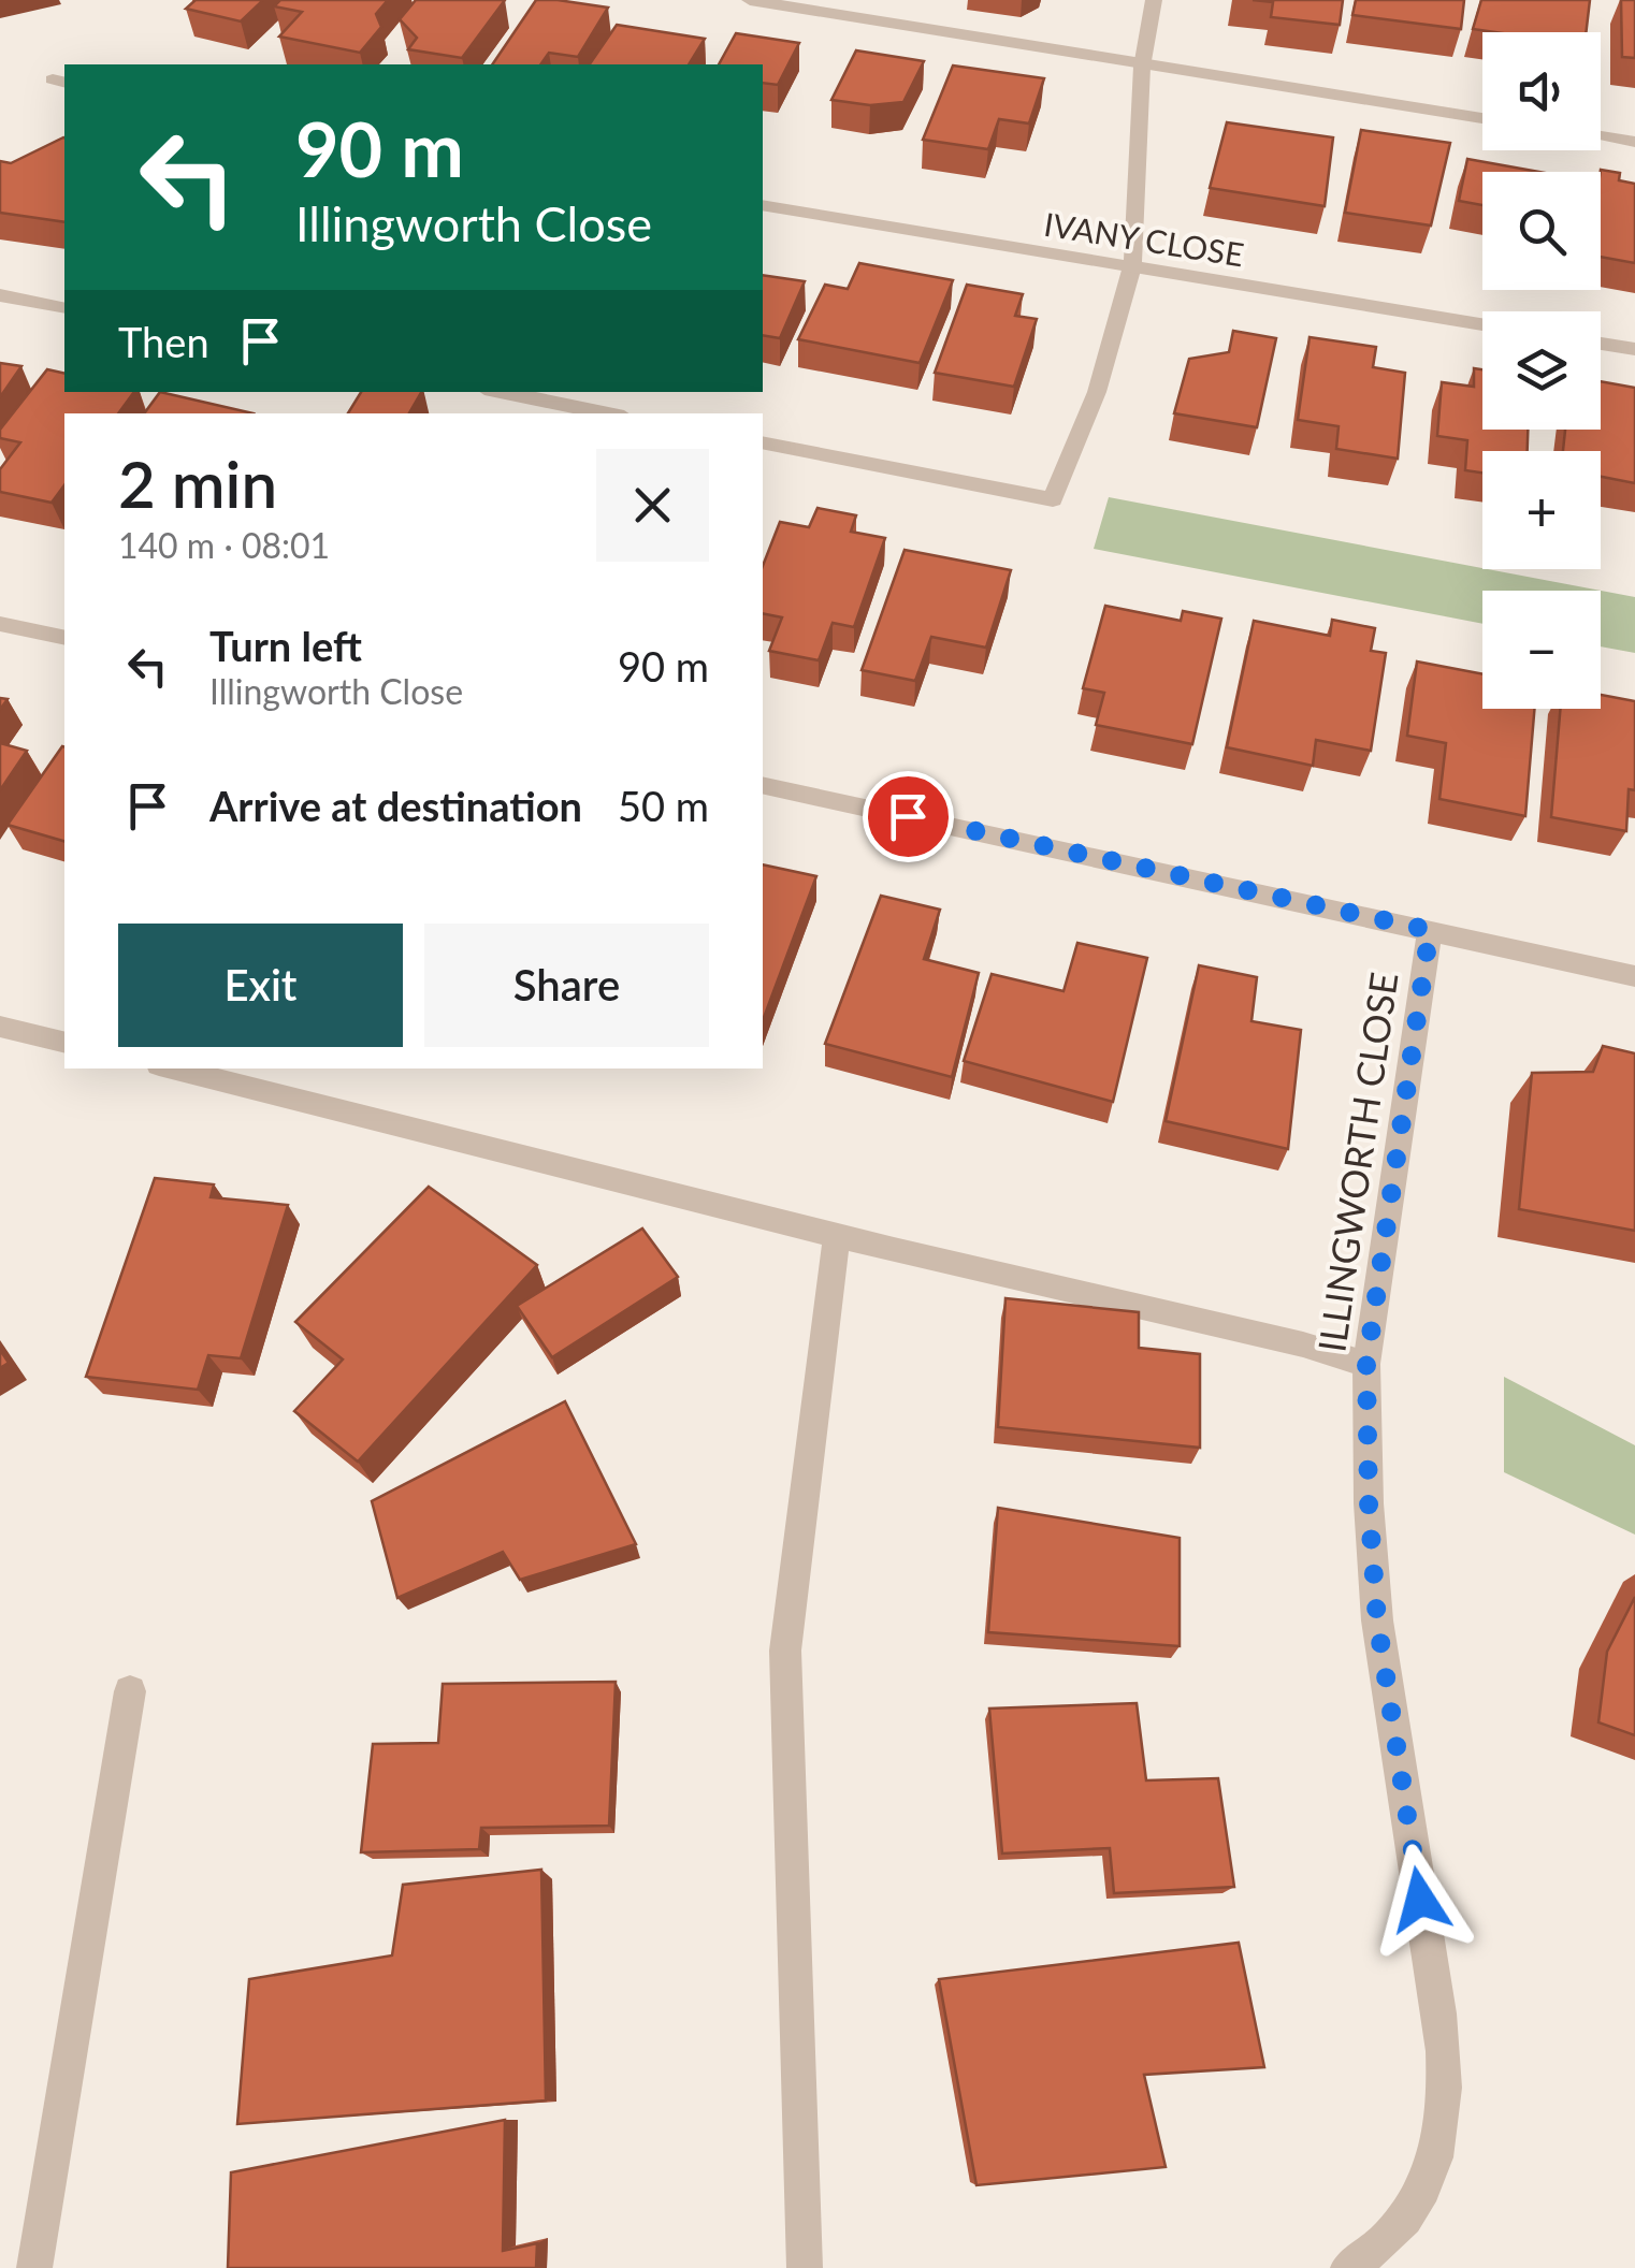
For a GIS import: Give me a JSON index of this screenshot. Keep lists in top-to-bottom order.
{
  "streets": {
    "street": ["IVANY CLOSE", "ILLINGWORTH CLOSE"]
  },
  "page": {
    "map_buttons": ["+", "−"],
    "turn": ["90 m", "Illingworth Close"],
    "then": "Then",
    "heading": ["2 min", "140 m · 08:01"],
    "list": [
      {
        "name": "Turn left",
        "note": "Illingworth Close",
        "value": "90 m"
      },
      {
        "name": "Arrive at destination",
        "value": "50 m"
      }
    ],
    "buttons": ["Exit", "Share"]
  }
}
